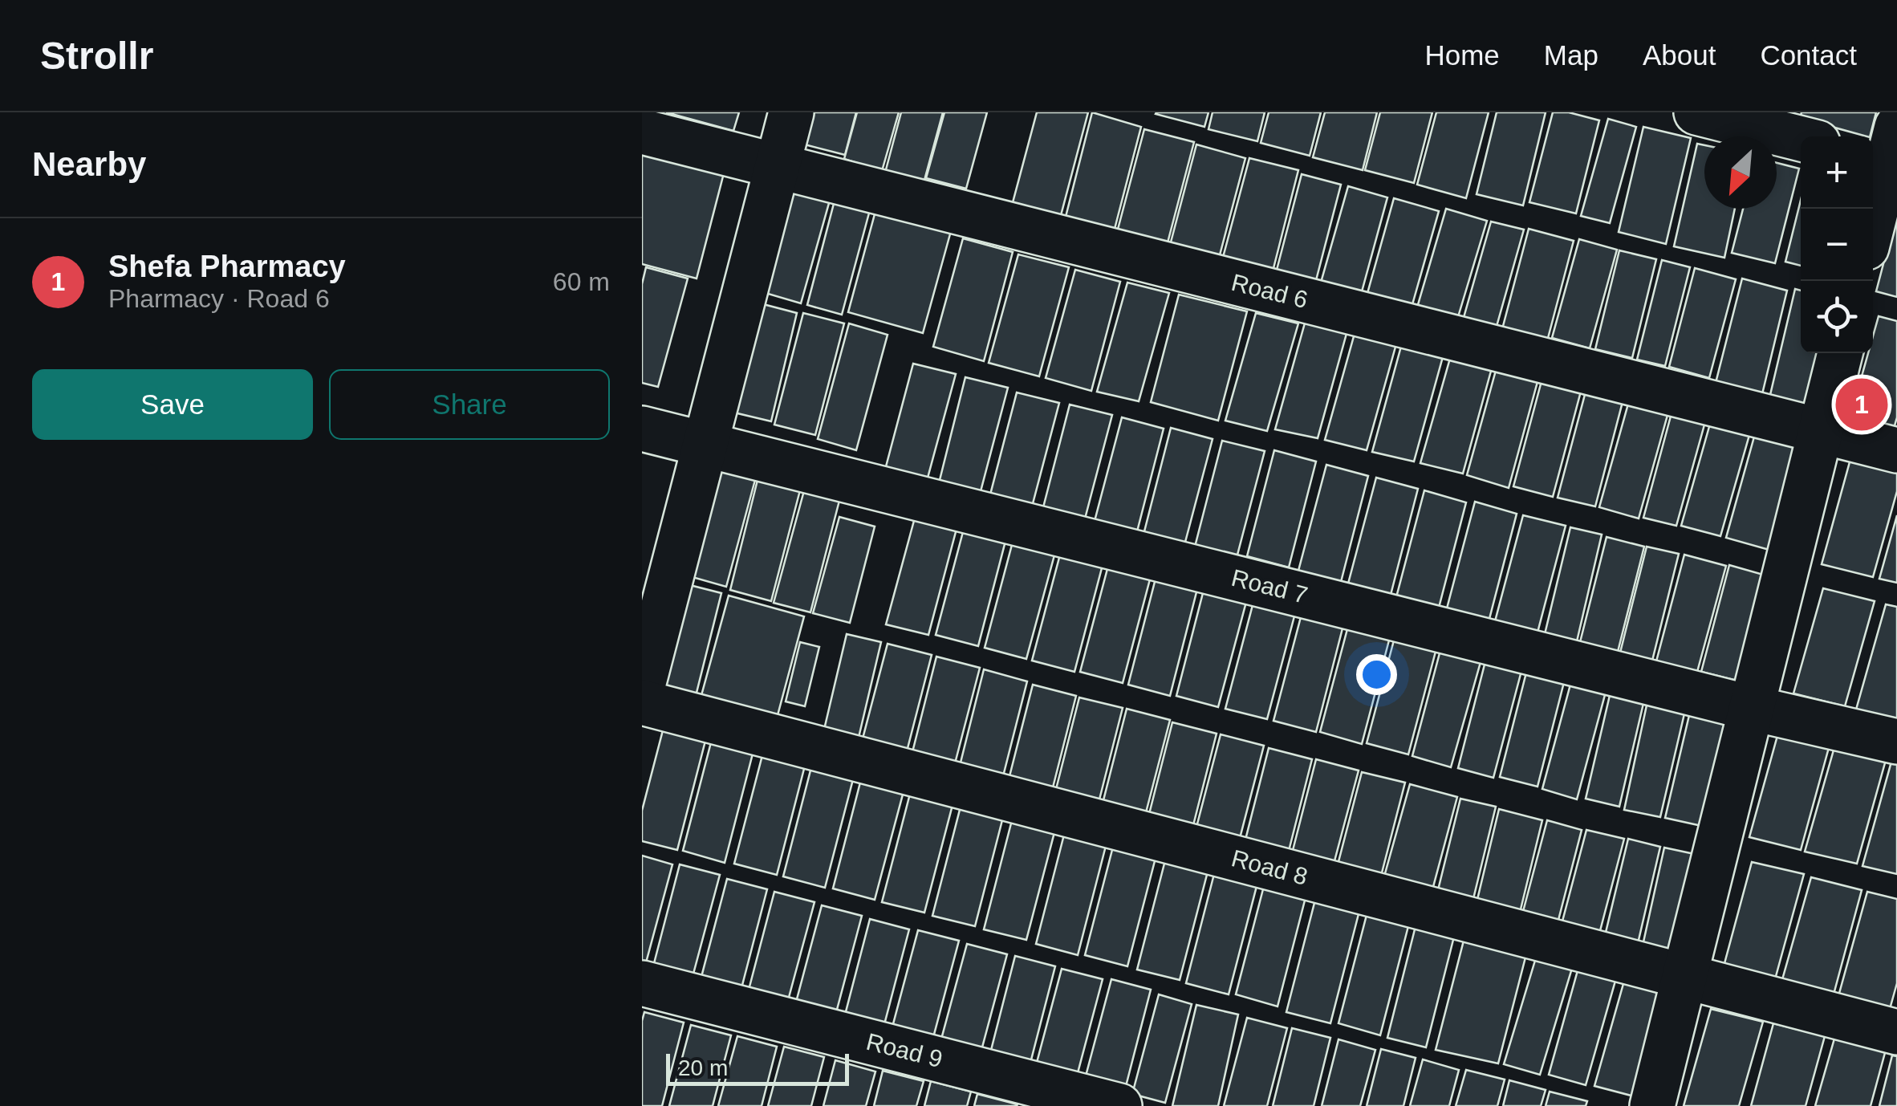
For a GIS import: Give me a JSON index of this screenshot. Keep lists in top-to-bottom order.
{
  "streets": {
    "street": [
      "Road 6",
      "Road 7",
      "Road 8",
      "Road 9"
    ]
  },
  "scale_bar": "20 m",
  "north": "bottom left",
  "page": {
    "header": "Strollr",
    "nav": [
      "Home",
      "Map",
      "About",
      "Contact"
    ],
    "heading": "Nearby",
    "map_buttons": ["+", "−"],
    "list": [
      {
        "mark": "1",
        "name": "Shefa Pharmacy",
        "note": "Pharmacy · Road 6",
        "value": "60 m"
      }
    ],
    "buttons": ["Save", "Share"],
    "pins": "1",
    "scale": "20 m"
  }
}
